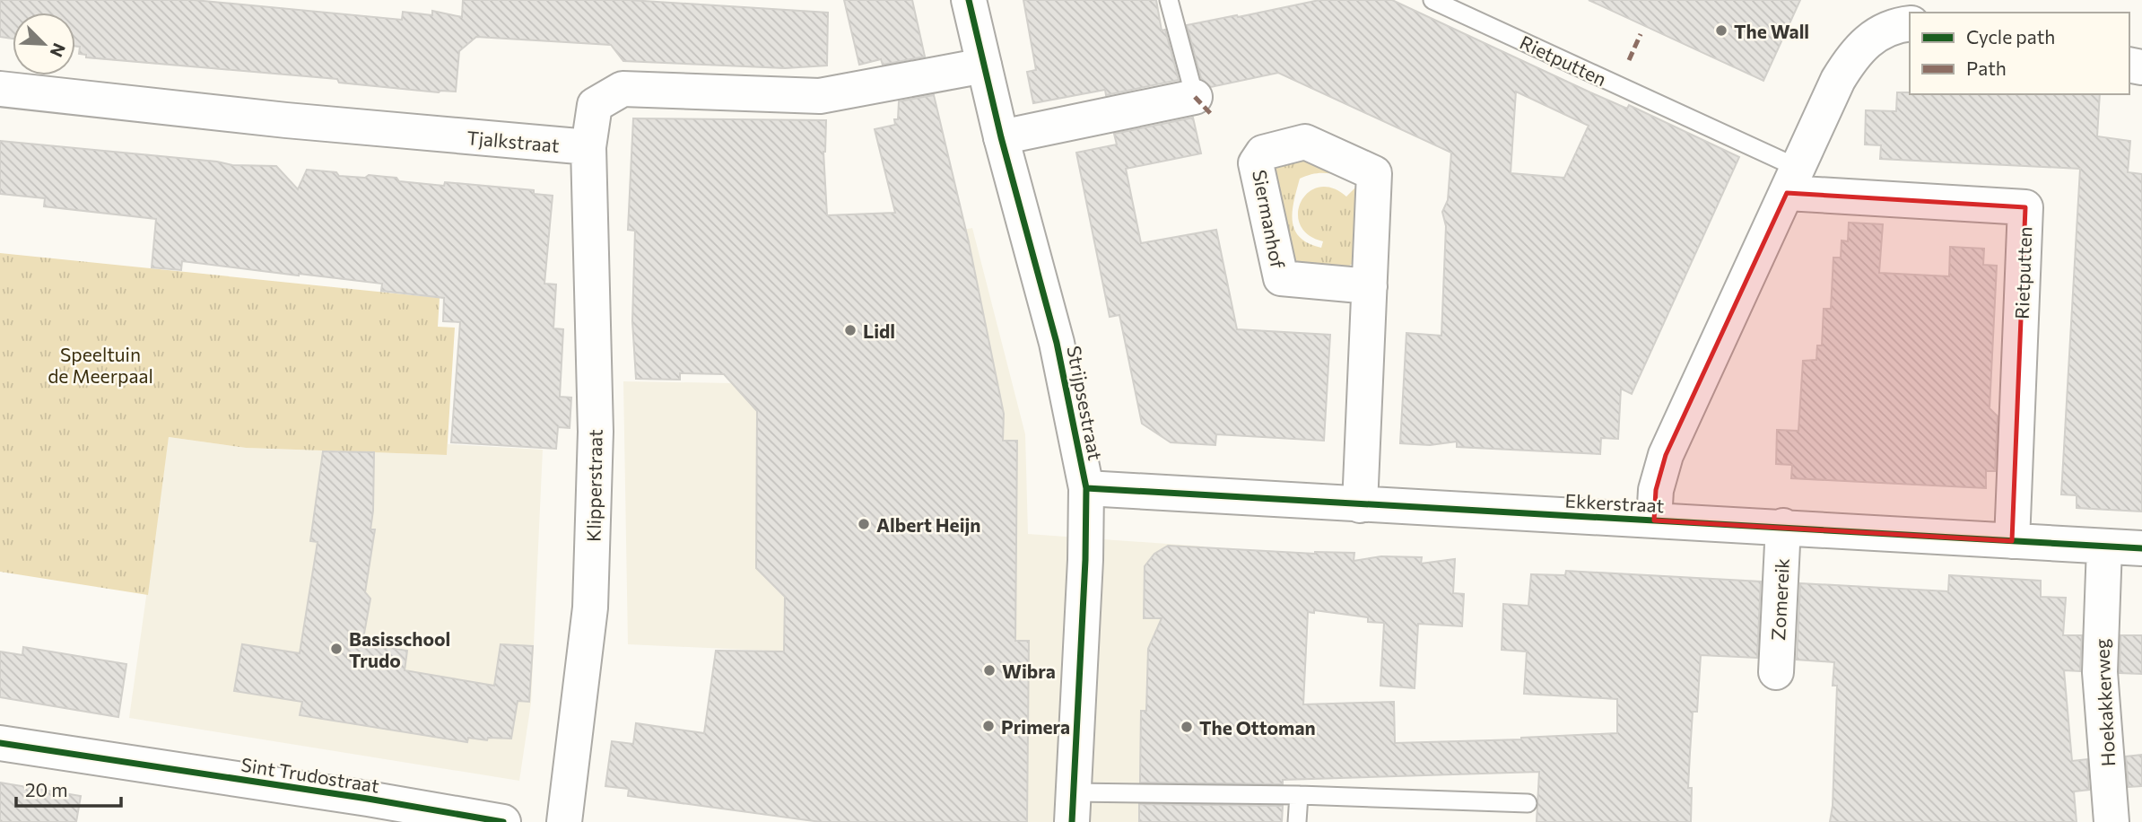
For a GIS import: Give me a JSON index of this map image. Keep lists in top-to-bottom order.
{
  "streets": {
    "street": [
      "Rietputten",
      "Tjalkstraat",
      "Siermanhof",
      "Strijpsestraat",
      "Klipperstraat",
      "Ekkerstraat",
      "Zomereik",
      "Hoekakkerweg",
      "Sint Trudostraat"
    ]
  },
  "crossings": [
    ["Rietputten", "Ekkerstraat"],
    ["Tjalkstraat", "Klipperstraat"],
    ["Siermanhof", "Ekkerstraat"],
    ["Strijpsestraat", "Ekkerstraat"],
    ["Ekkerstraat", "Zomereik"],
    ["Ekkerstraat", "Hoekakkerweg"]
  ],
  "parks": ["Speeltuin de Meerpaal"],
  "places": [
    "The Wall",
    "Lidl",
    "Albert Heijn",
    "Basisschool Trudo",
    "Wibra",
    "Primera",
    "The Ottoman"
  ],
  "legend": ["Cycle path", "Path"],
  "scale_bar": "20 m",
  "north": "bottom right"
}
